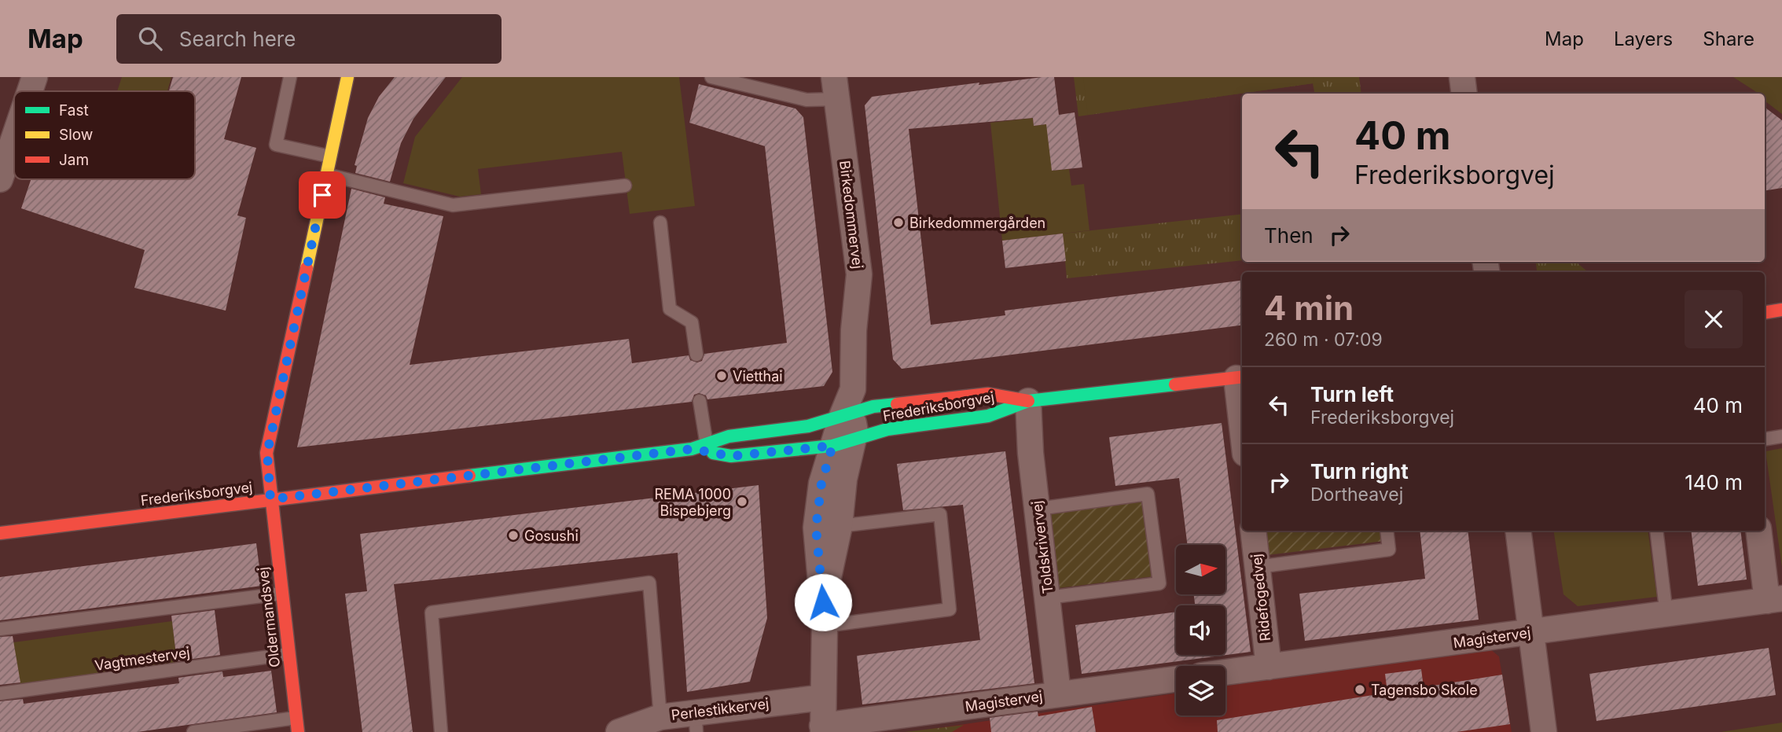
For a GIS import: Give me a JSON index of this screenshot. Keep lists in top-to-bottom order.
{
  "streets": {
    "street": [
      "Birkedommervej",
      "Frederiksborgvej",
      "Toldskrivervej",
      "Ridefogedvej",
      "Oldermandsvej",
      "Magistervej",
      "Perlestikkervej"
    ],
    "lane": ["Vagtmestervej"]
  },
  "crossings": [
    ["Birkedommervej", "Frederiksborgvej"],
    ["Frederiksborgvej", "Toldskrivervej"],
    ["Frederiksborgvej", "Oldermandsvej"],
    ["Toldskrivervej", "Magistervej"],
    ["Ridefogedvej", "Magistervej"],
    ["Oldermandsvej", "Vagtmestervej"]
  ],
  "places": [
    "Birkedommergården",
    "Vietthai",
    "REMA 1000 Bispebjerg",
    "Gosushi",
    "Tagensbo Skole"
  ],
  "legend": ["Fast", "Slow", "Jam"],
  "north": "right",
  "page": {
    "header": "Map",
    "search": "Search here",
    "nav": ["Map", "Layers", "Share"],
    "turn": ["40 m", "Frederiksborgvej"],
    "then": "Then",
    "heading": ["4 min", "260 m · 07:09"],
    "list": [
      {
        "name": "Turn left",
        "note": "Frederiksborgvej",
        "value": "40 m"
      },
      {
        "name": "Turn right",
        "note": "Dortheavej",
        "value": "140 m"
      }
    ]
  }
}
